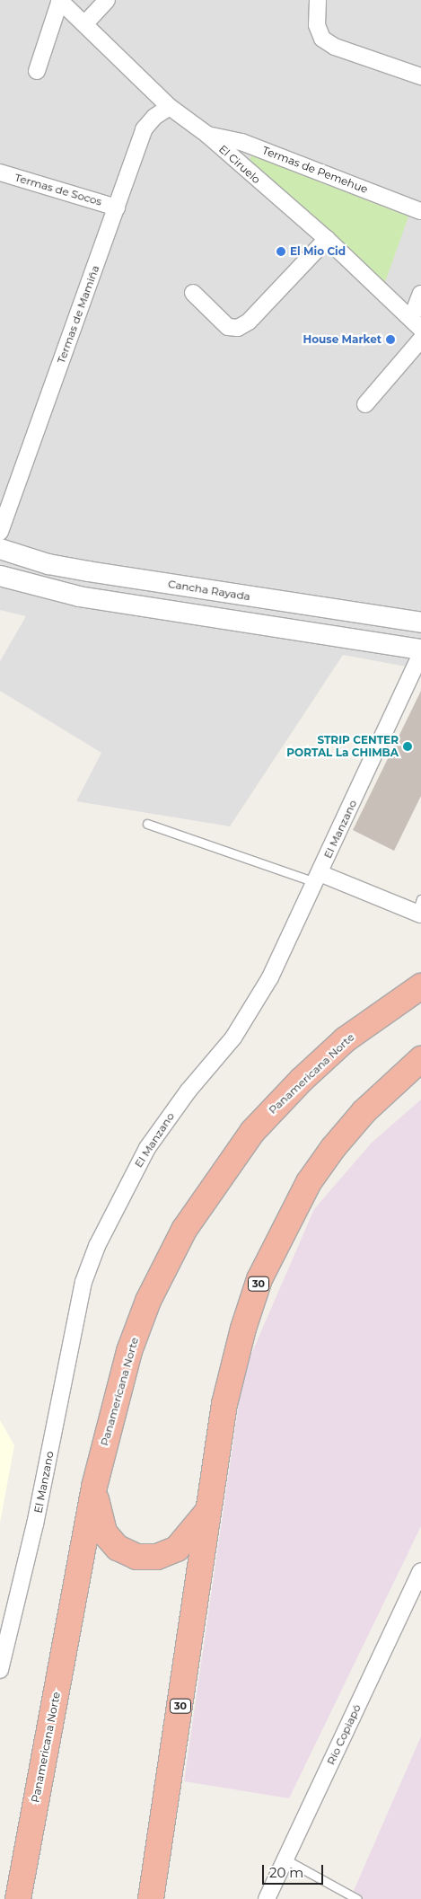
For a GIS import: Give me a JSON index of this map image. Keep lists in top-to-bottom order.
{
  "streets": {
    "highway": ["Panamericana Norte", "30"],
    "street": [
      "El Ciruelo",
      "Termas de Pemehue",
      "Termas de Socos",
      "Termas de Mamiña",
      "Cancha Rayada",
      "El Manzano",
      "Río Copiapó"
    ]
  },
  "crossings": [
    ["El Ciruelo", "Termas de Pemehue"],
    ["El Ciruelo", "Termas de Mamiña"],
    ["Termas de Socos", "Termas de Mamiña"]
  ],
  "places": ["El Mio Cid", "House Market", "STRIP CENTER PORTAL La CHIMBA"],
  "scale_bar": "20 m"
}
